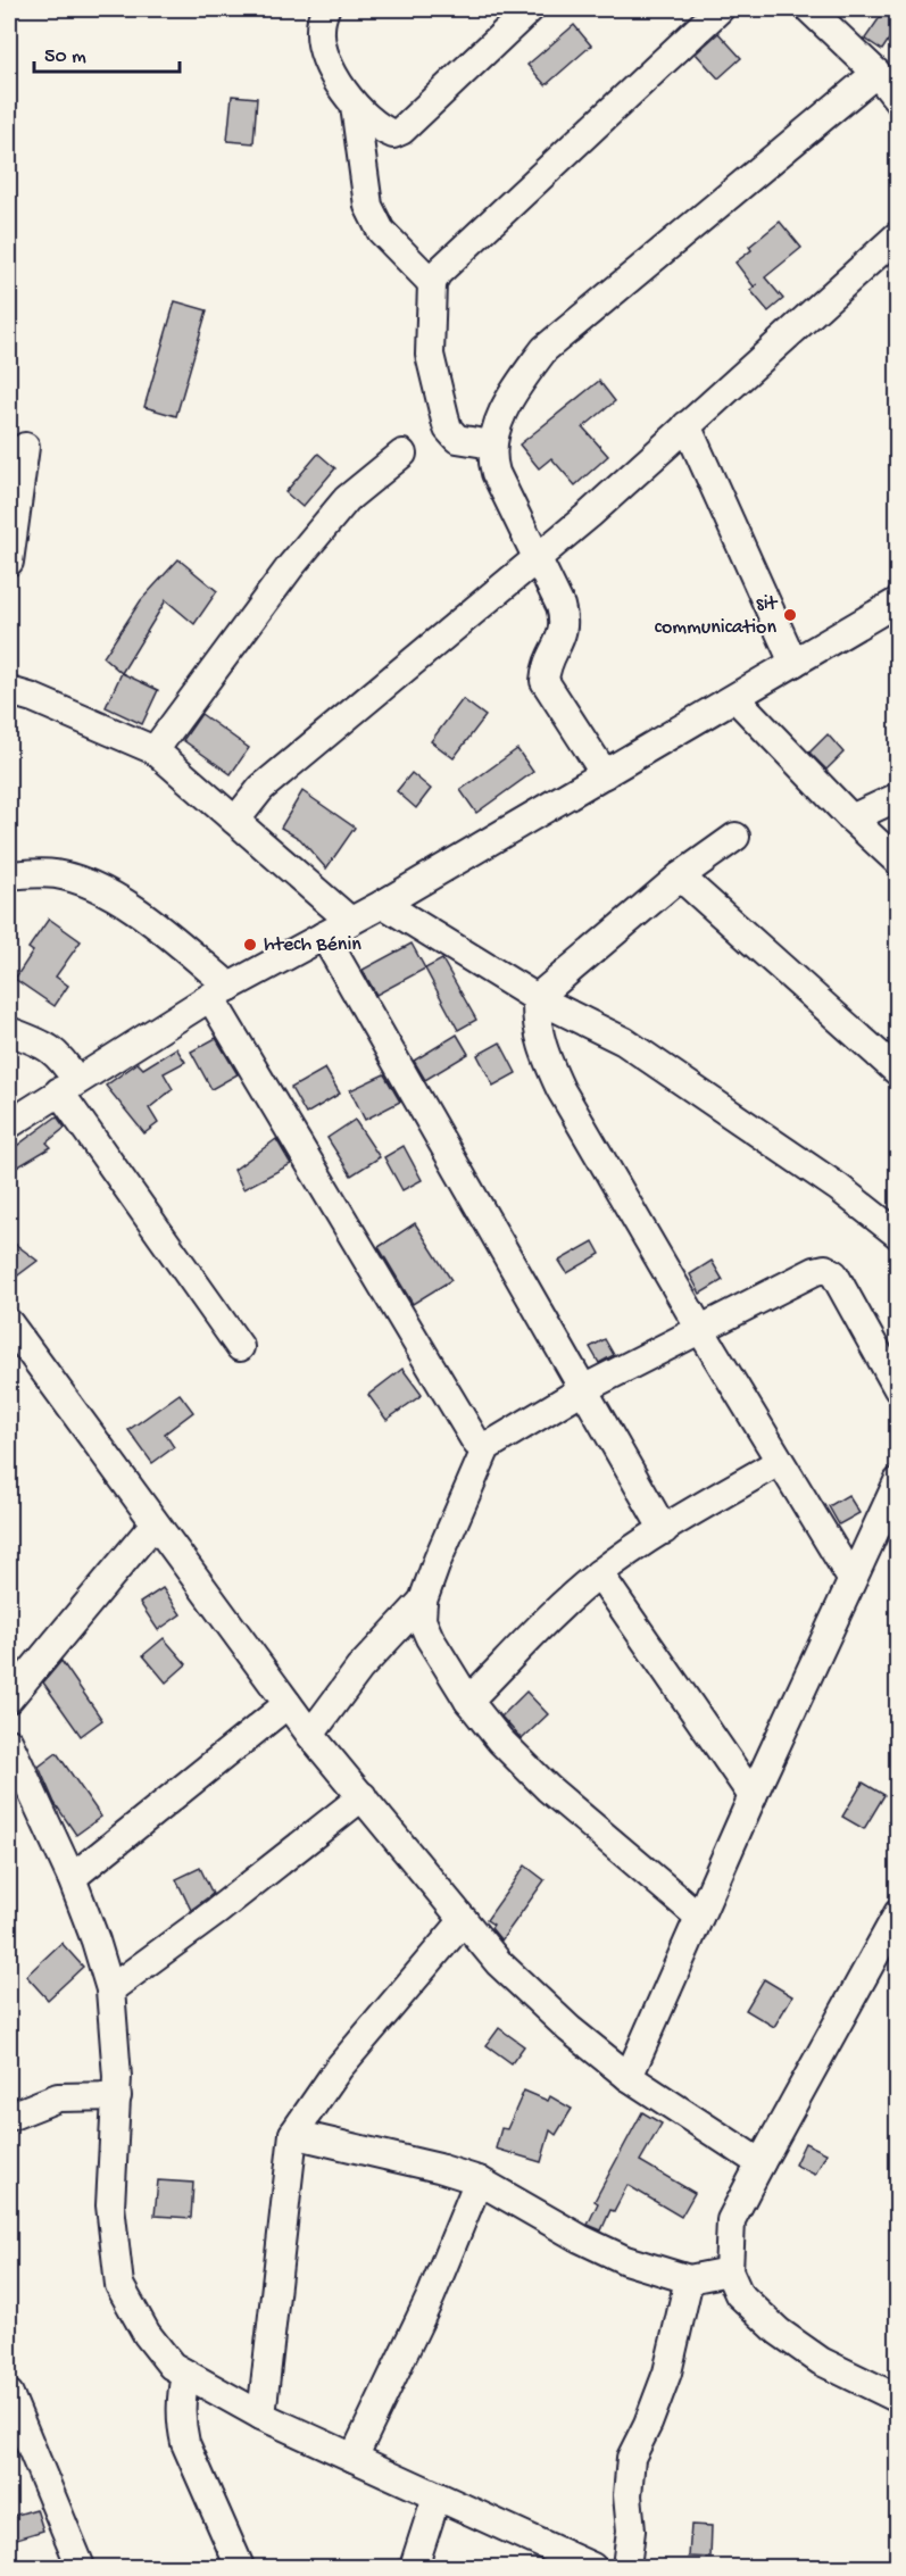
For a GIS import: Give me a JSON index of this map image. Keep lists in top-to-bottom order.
{
  "places": ["sit communication", "htech Bénin"],
  "scale_bar": "50 m"
}
